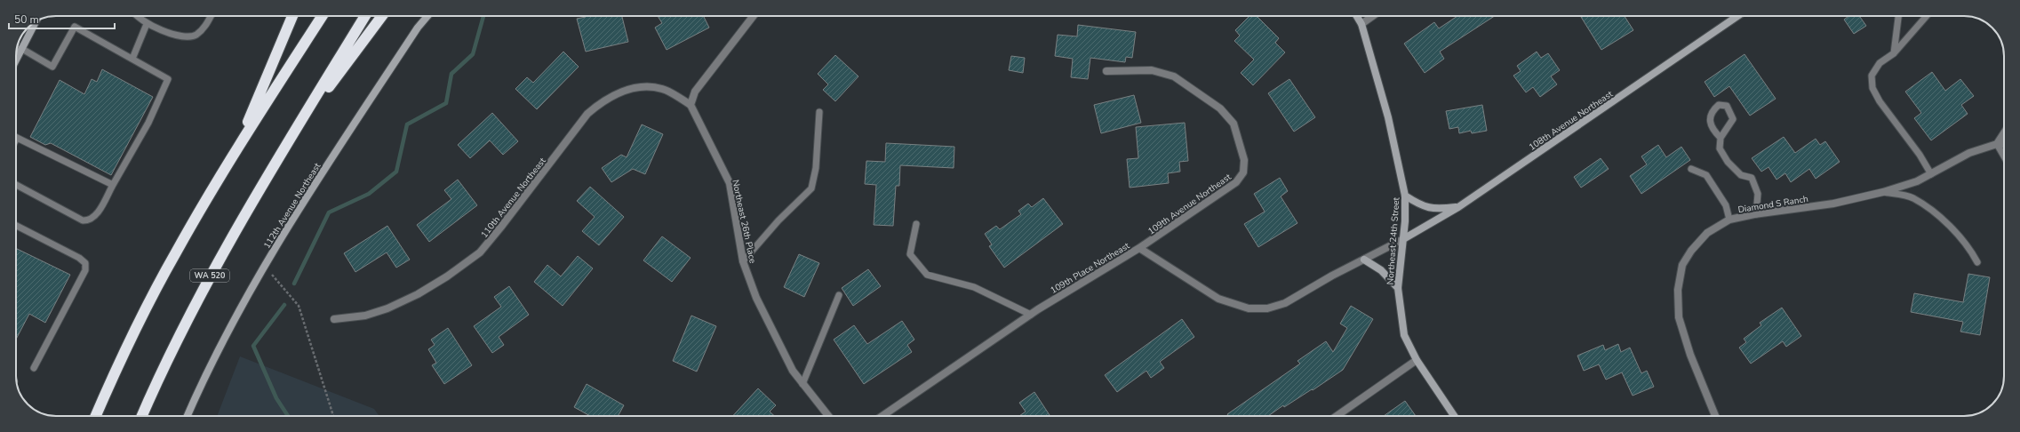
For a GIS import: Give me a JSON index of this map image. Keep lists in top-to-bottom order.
{
  "streets": {
    "highway": ["WA 520"],
    "main road": ["108th Avenue Northeast", "112th Avenue Northeast", "Northeast 24th Street"],
    "street": [
      "110th Avenue Northeast",
      "109th Avenue Northeast",
      "Diamond S Ranch",
      "Northeast 26th Place",
      "109th Place Northeast"
    ]
  },
  "crossings": [
    ["108th Avenue Northeast", "Northeast 24th Street"],
    ["108th Avenue Northeast", "109th Place Northeast"],
    ["110th Avenue Northeast", "Northeast 26th Place"],
    ["109th Avenue Northeast", "109th Place Northeast"],
    ["Northeast 24th Street", "109th Place Northeast"]
  ],
  "scale_bar": "50 m"
}
